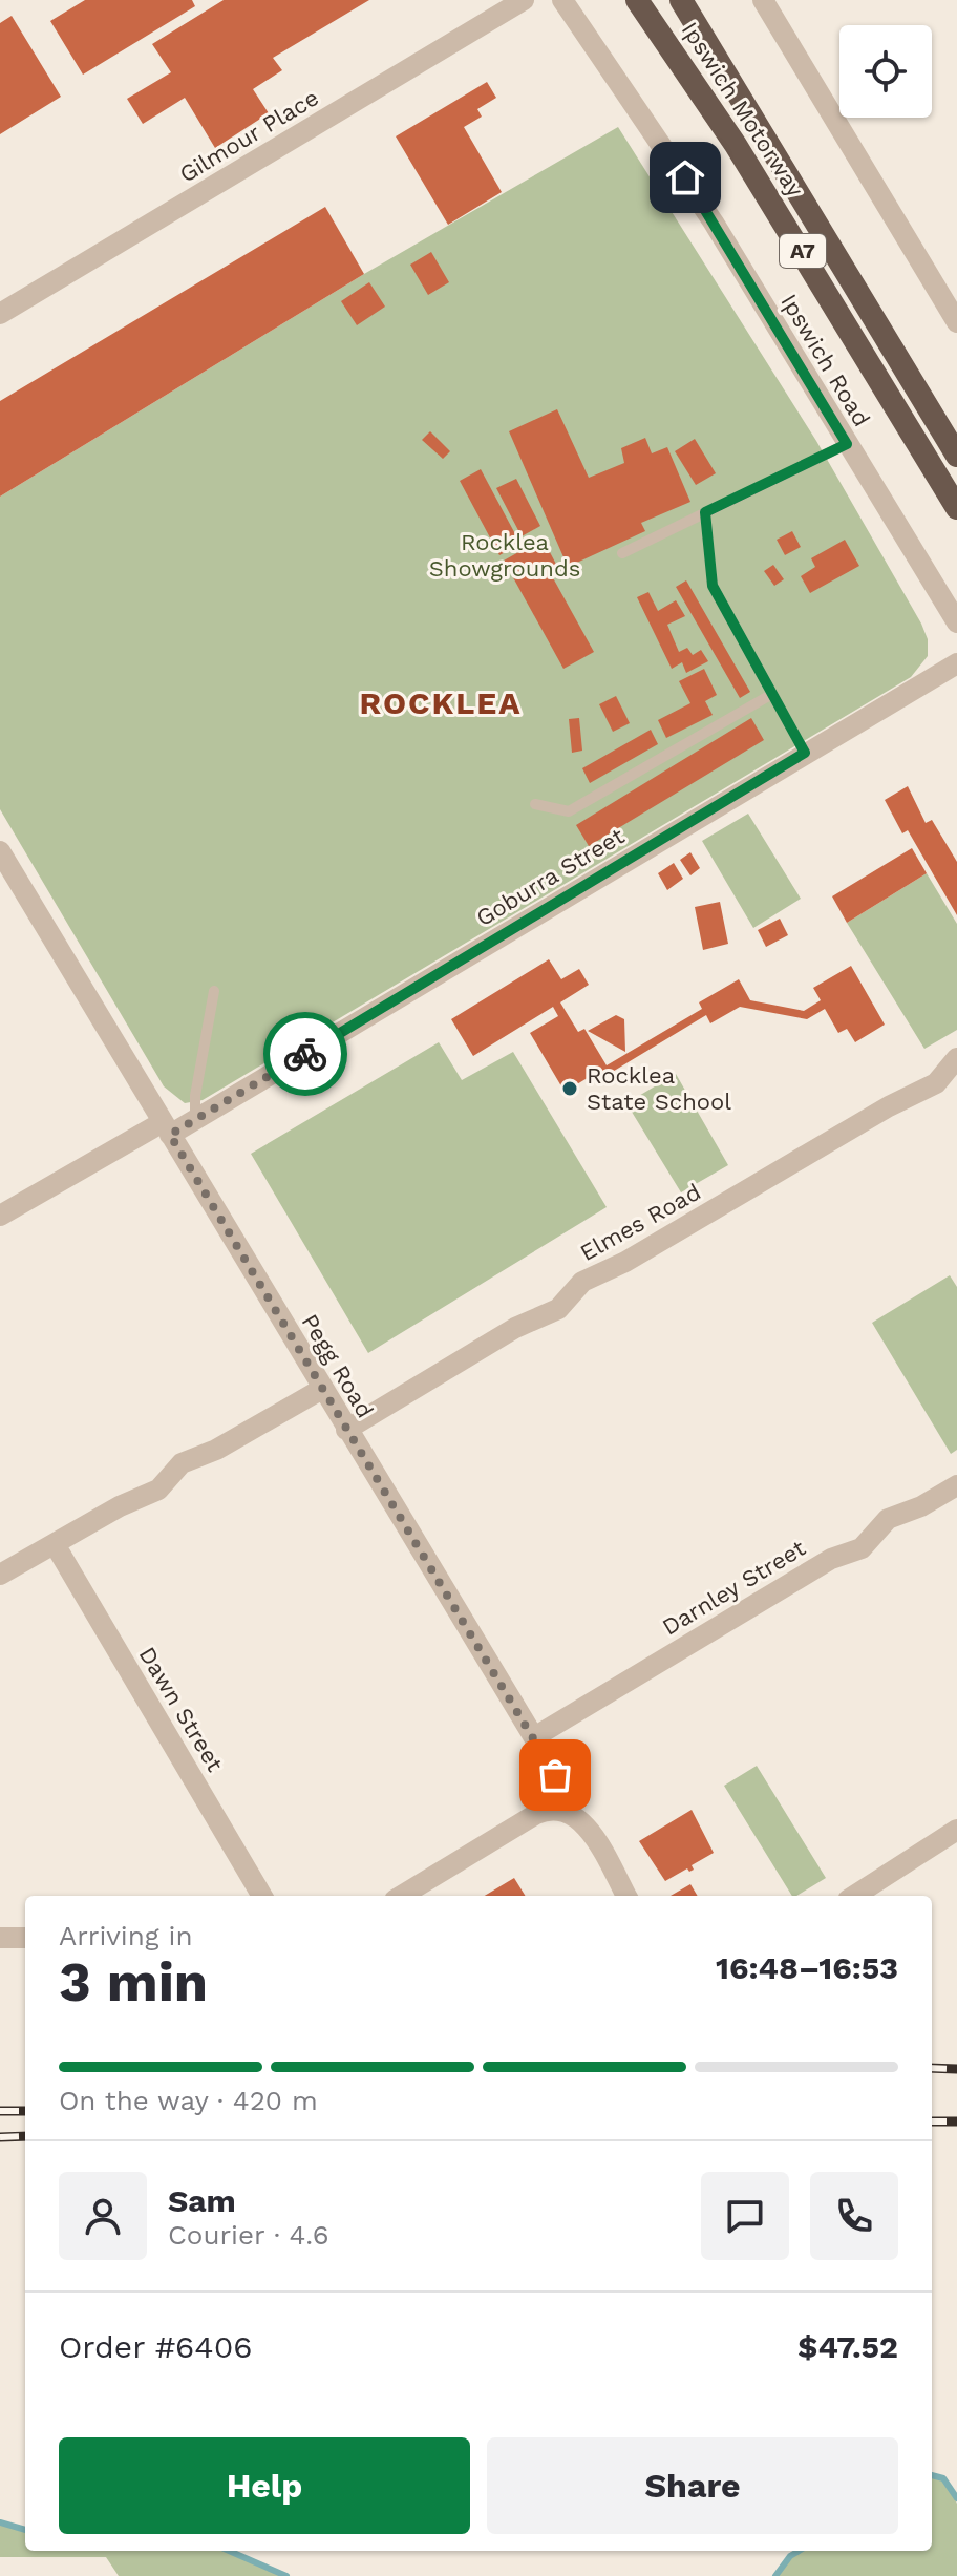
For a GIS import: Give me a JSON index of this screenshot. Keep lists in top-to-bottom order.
{
  "streets": {
    "highway": ["Ipswich Motorway", "A7"],
    "street": [
      "Gilmour Place",
      "Ipswich Road",
      "Goburra Street",
      "Elmes Road",
      "Pegg Road",
      "Darnley Street",
      "Dawn Street"
    ]
  },
  "crossings": [
    ["Goburra Street", "Pegg Road"],
    ["Elmes Road", "Pegg Road"],
    ["Pegg Road", "Darnley Street"]
  ],
  "districts": ["ROCKLEA"],
  "parks": ["Rocklea Showgrounds"],
  "places": ["Rocklea State School"],
  "page": {
    "heading": ["3 min", "Arriving in", "16:48–16:53"],
    "panel": [
      "Sam",
      "Courier · 4.6",
      "Order #6406",
      "$47.52"
    ],
    "bar": "On the way · 420 m",
    "buttons": ["Help", "Share"]
  }
}
